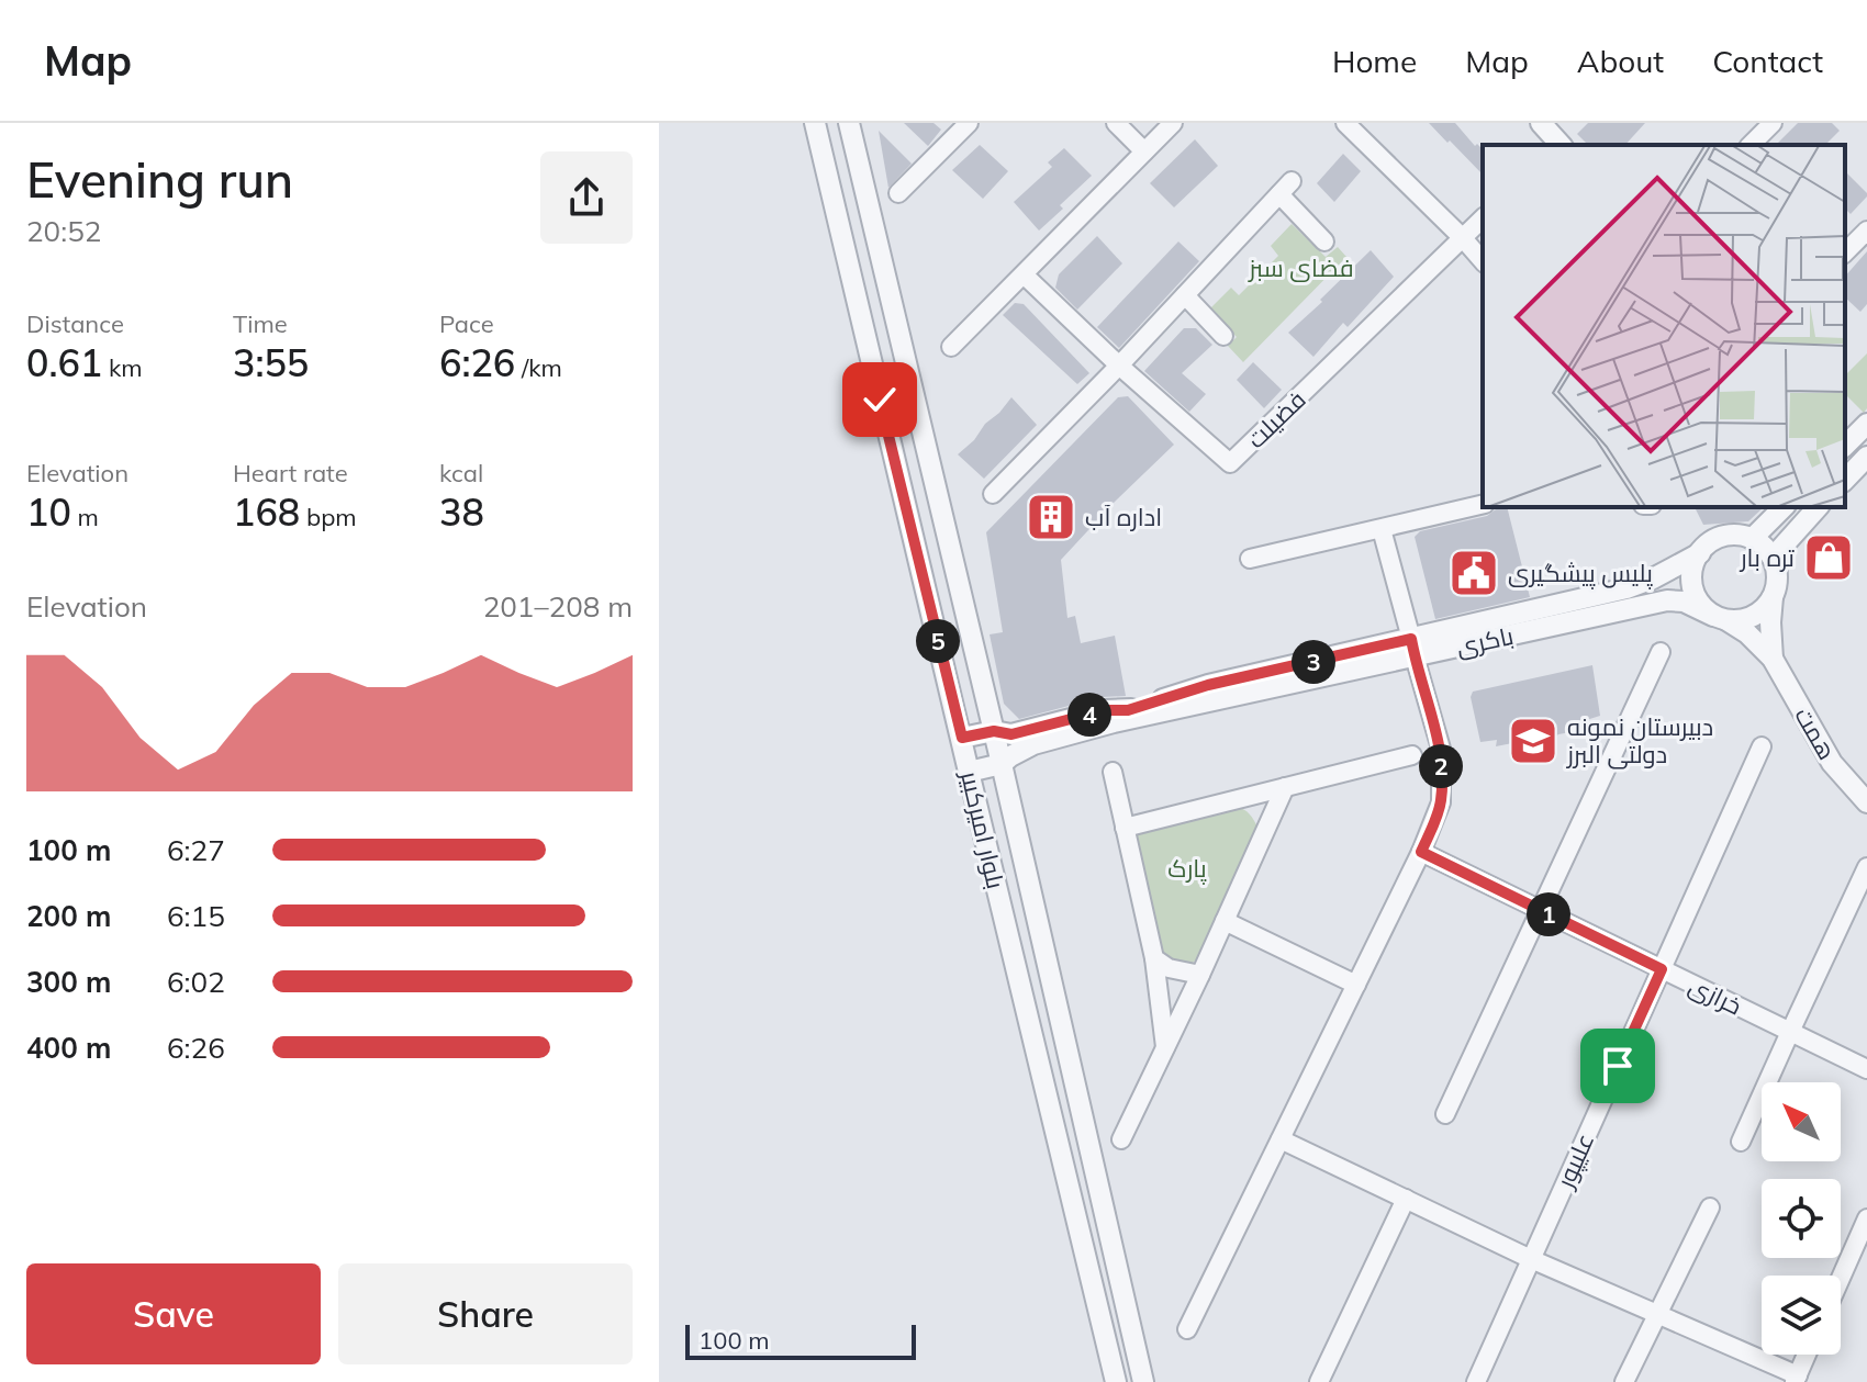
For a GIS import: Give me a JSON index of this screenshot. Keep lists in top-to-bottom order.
{
  "streets": {
    "street": [
      "فضیلت",
      "باکری",
      "همت",
      "بلوار امیرکبیر",
      "خرازی",
      "علیپور"
    ]
  },
  "crossings": [
    ["باکری", "بلوار امیرکبیر"],
    ["خرازی", "علیپور"]
  ],
  "parks": ["فضای سبز", "پارک"],
  "places": {
    "building": ["اداره آب"],
    "shop": ["تره بار"],
    "public building": ["پلیس پیشگیری"],
    "school or university": ["دبیرستان نمونه دولتی البرز"]
  },
  "scale_bar": "100 m",
  "north": "top left",
  "page": {
    "header": "Map",
    "nav": [
      "Home",
      "Map",
      "About",
      "Contact"
    ],
    "heading": ["Evening run", "20:52"],
    "stats": [
      ["Distance", "0.61 km"],
      ["Time", "3:55"],
      ["Pace", "6:26 /km"],
      ["Elevation", "10 m"],
      ["Heart rate", "168 bpm"],
      ["kcal", "38"]
    ],
    "chart": ["Elevation", "201–208 m"],
    "pins": [
      "5",
      "3",
      "4",
      "2",
      "1"
    ],
    "list": [
      {
        "name": "100 m",
        "note": "6:27"
      },
      {
        "name": "200 m",
        "note": "6:15"
      },
      {
        "name": "300 m",
        "note": "6:02"
      },
      {
        "name": "400 m",
        "note": "6:26"
      }
    ],
    "buttons": ["Save", "Share"],
    "scale": "100 m"
  }
}
